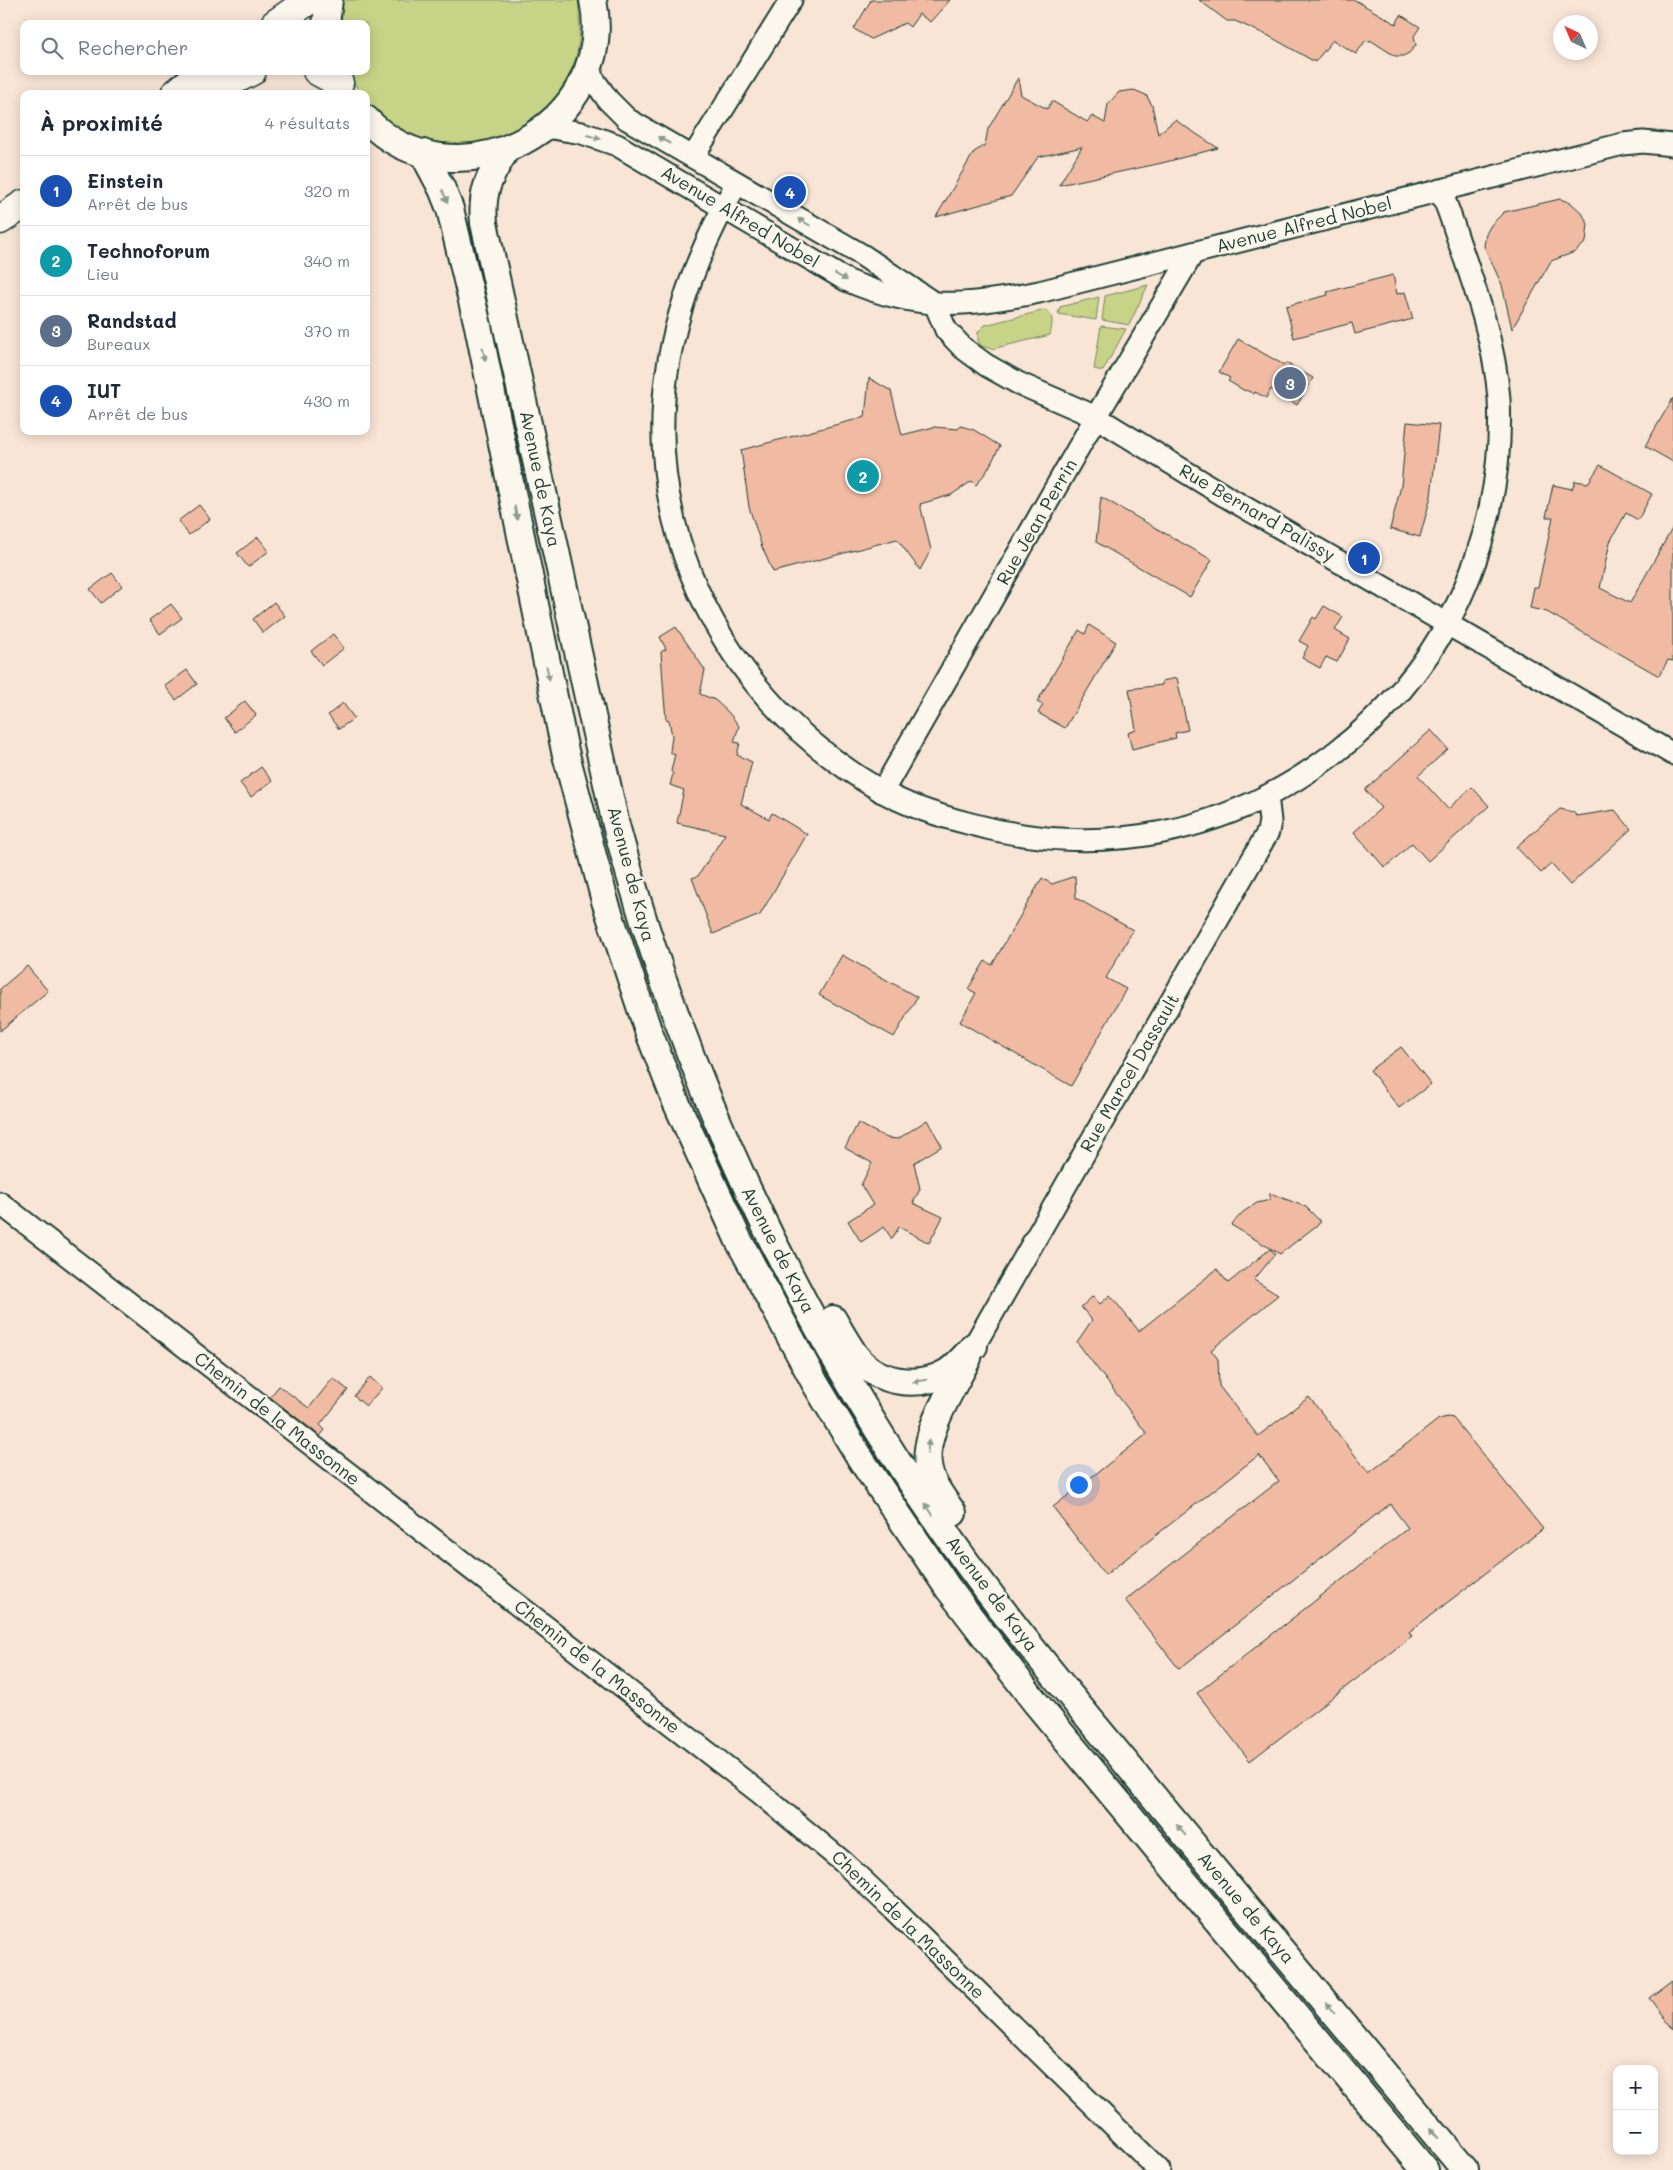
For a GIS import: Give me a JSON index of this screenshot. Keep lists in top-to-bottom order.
{
  "streets": {
    "main road": ["Avenue de Kaya"],
    "street": [
      "Avenue Alfred Nobel",
      "Rue Bernard Palissy",
      "Rue Jean Perrin",
      "Rue Marcel Dassault",
      "Chemin de la Massonne"
    ]
  },
  "crossings": [
    ["Avenue Alfred Nobel", "Rue Bernard Palissy"],
    ["Avenue Alfred Nobel", "Rue Jean Perrin"],
    ["Rue Bernard Palissy", "Rue Jean Perrin"]
  ],
  "north": "top left",
  "page": {
    "search": "Rechercher",
    "heading": ["À proximité", "4 résultats"],
    "list": [
      {
        "mark": "1",
        "name": "Einstein",
        "note": "Arrêt de bus",
        "value": "320 m"
      },
      {
        "mark": "2",
        "name": "Technoforum",
        "note": "Lieu",
        "value": "340 m"
      },
      {
        "mark": "3",
        "name": "Randstad",
        "note": "Bureaux",
        "value": "370 m"
      },
      {
        "mark": "4",
        "name": "IUT",
        "note": "Arrêt de bus",
        "value": "430 m"
      }
    ],
    "pins": [
      "4",
      "3",
      "2",
      "1"
    ],
    "map_buttons": ["+", "−"]
  }
}
